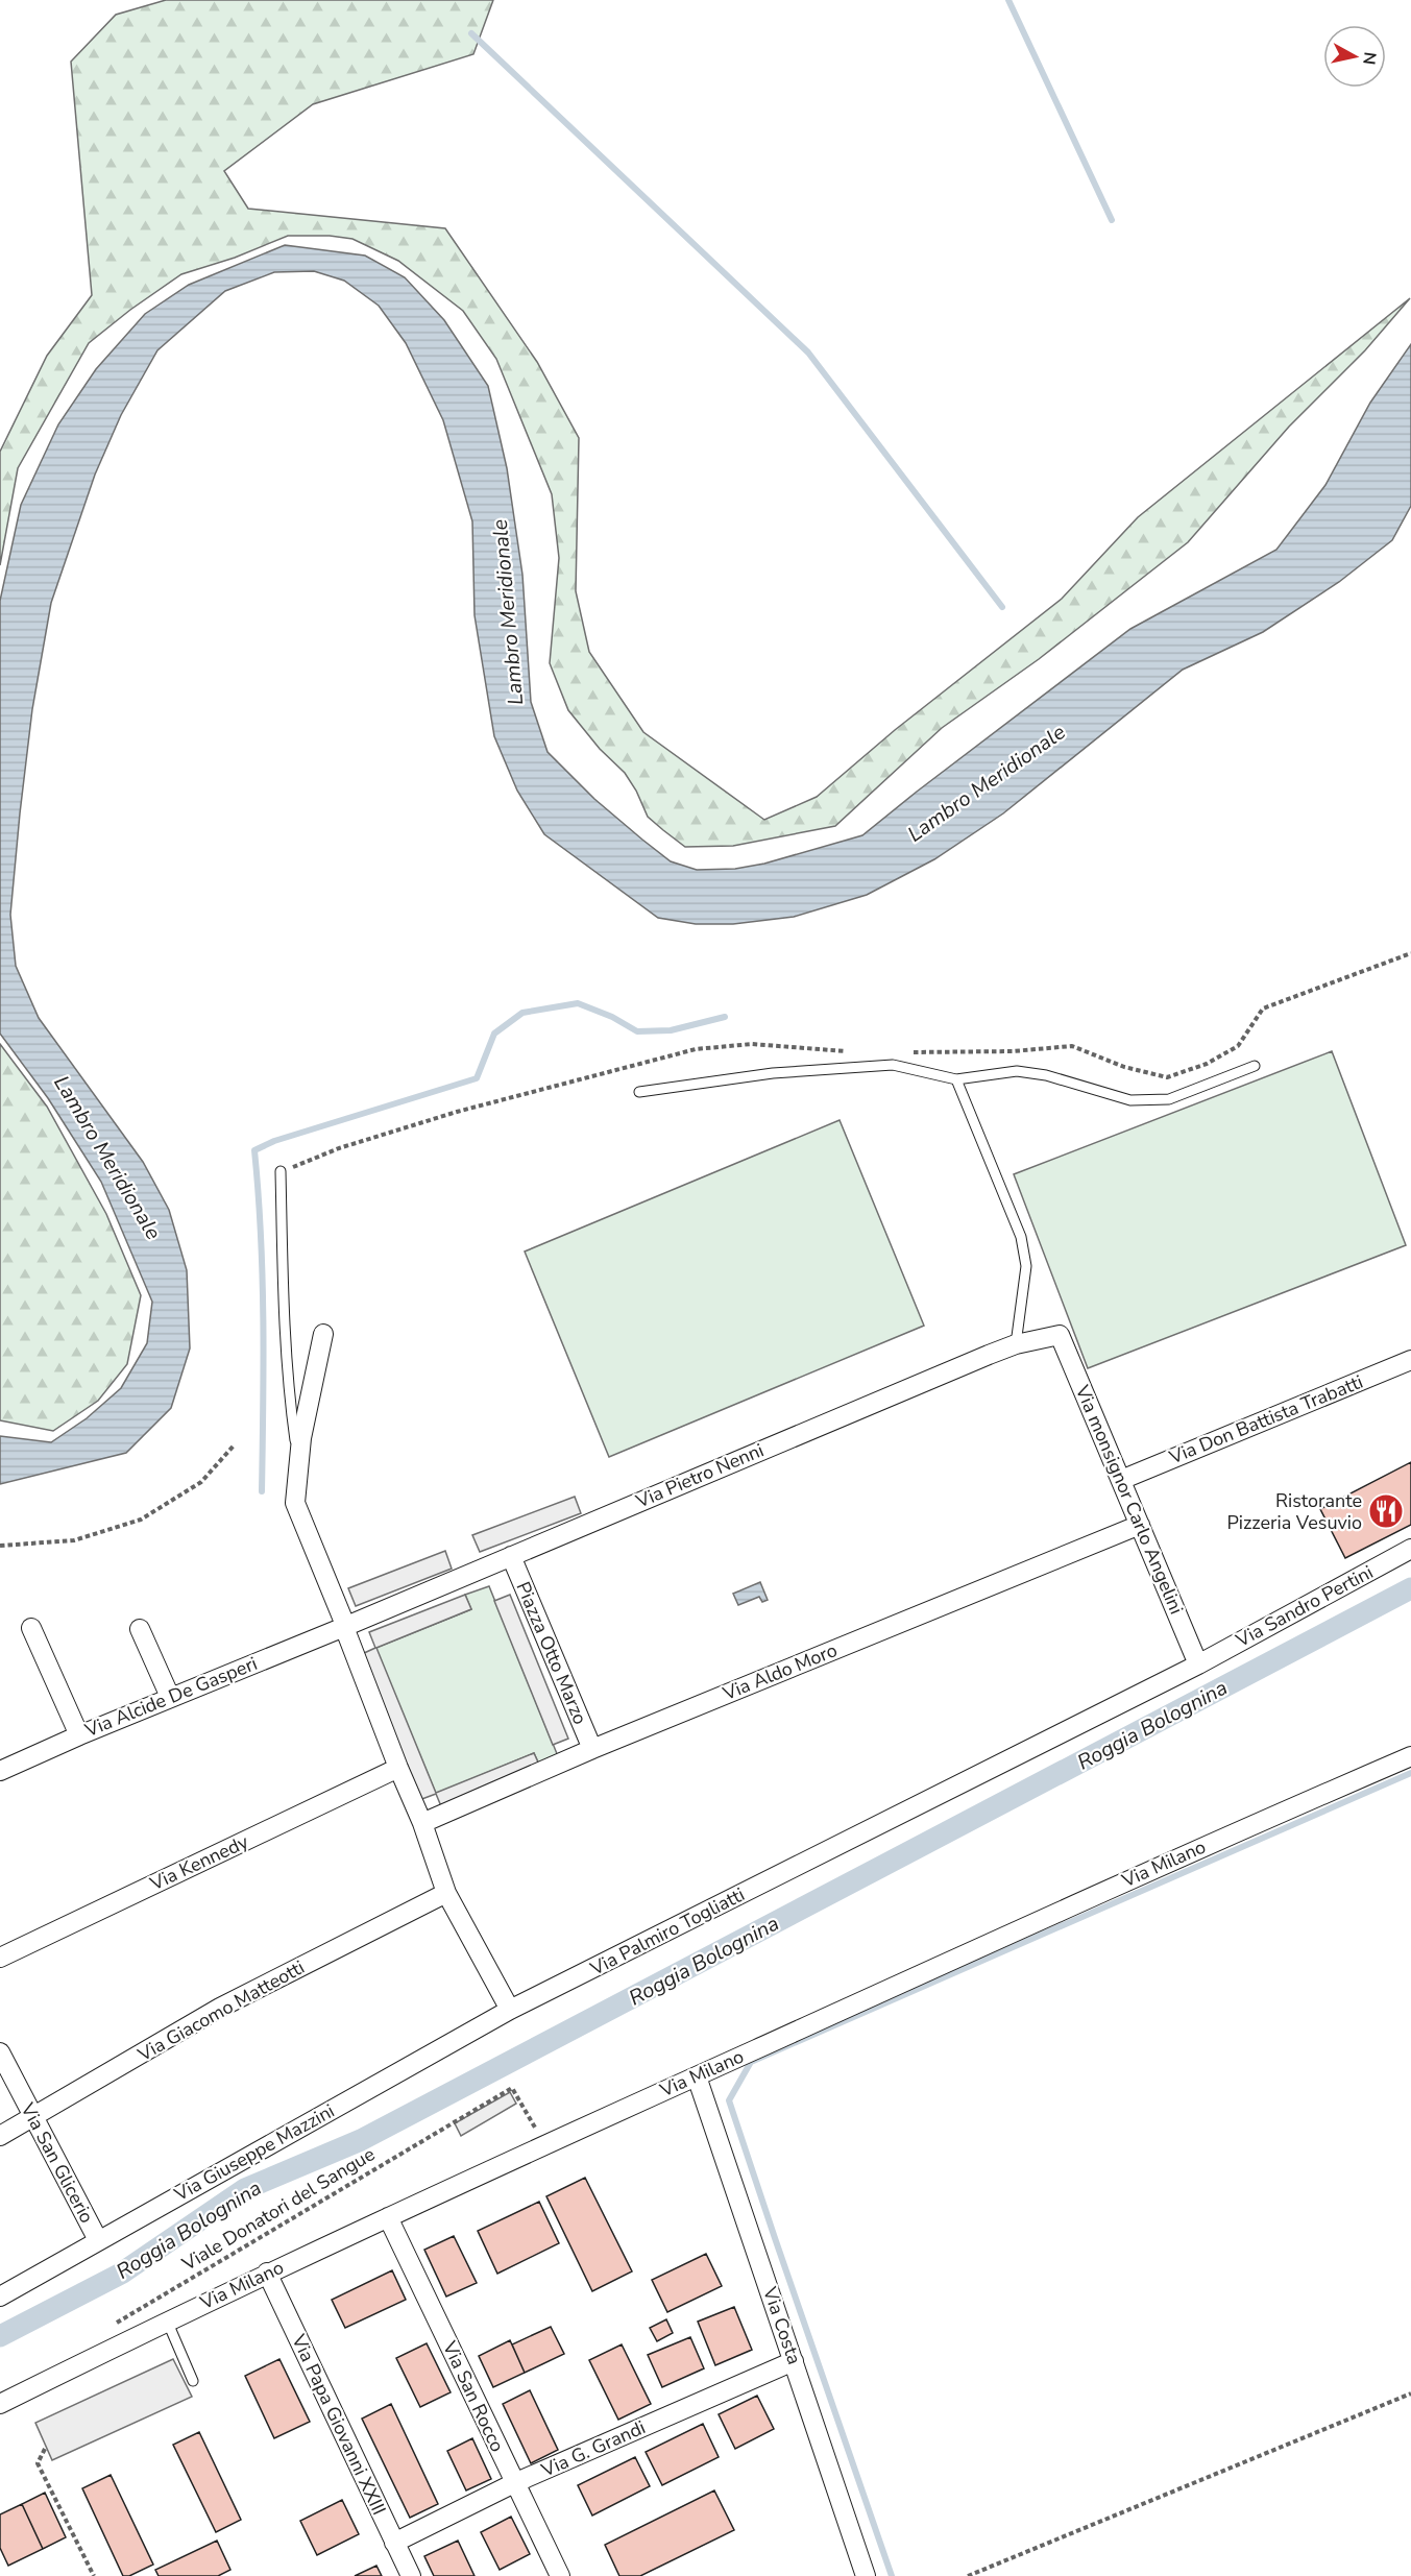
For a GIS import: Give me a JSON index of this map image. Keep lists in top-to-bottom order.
{
  "streets": {
    "street": [
      "Via Don Battista Trabatti",
      "Via Pietro Nenni",
      "Via monsignor Carlo Angelini",
      "Via Sandro Pertini",
      "Piazza Otto Marzo",
      "Via Aldo Moro",
      "Via Alcide De Gasperi",
      "Via Kennedy",
      "Via Milano",
      "Via Palmiro Togliatti",
      "Via Giacomo Matteotti",
      "Via Giuseppe Mazzini",
      "Via San Glicerio",
      "Via Costa",
      "Via San Rocco",
      "Via Papa Giovanni XXIII",
      "Via G. Grandi"
    ],
    "path": ["Viale Donatori del Sangue"]
  },
  "crossings": [
    ["Via Don Battista Trabatti", "Via monsignor Carlo Angelini"],
    ["Via Pietro Nenni", "Via monsignor Carlo Angelini"],
    ["Via Pietro Nenni", "Piazza Otto Marzo"],
    ["Via Pietro Nenni", "Via Alcide De Gasperi"],
    ["Via monsignor Carlo Angelini", "Via Sandro Pertini"],
    ["Via monsignor Carlo Angelini", "Via Aldo Moro"],
    ["Via monsignor Carlo Angelini", "Via Palmiro Togliatti"],
    ["Via Sandro Pertini", "Via Palmiro Togliatti"],
    ["Piazza Otto Marzo", "Via Aldo Moro"],
    ["Via Milano", "Viale Donatori del Sangue"],
    ["Via Milano", "Via Costa"],
    ["Via Milano", "Via San Rocco"],
    ["Via Milano", "Via Papa Giovanni XXIII"],
    ["Via Palmiro Togliatti", "Via Giuseppe Mazzini"],
    ["Via Giacomo Matteotti", "Via San Glicerio"],
    ["Via Giuseppe Mazzini", "Via San Glicerio"],
    ["Via Costa", "Via G. Grandi"],
    ["Via San Rocco", "Via G. Grandi"],
    ["Via Papa Giovanni XXIII", "Via G. Grandi"]
  ],
  "water": ["Lambro Meridionale", "Roggia Bolognina"],
  "places": {
    "restaurant": ["Ristorante Pizzeria Vesuvio"]
  },
  "north": "right"
}
